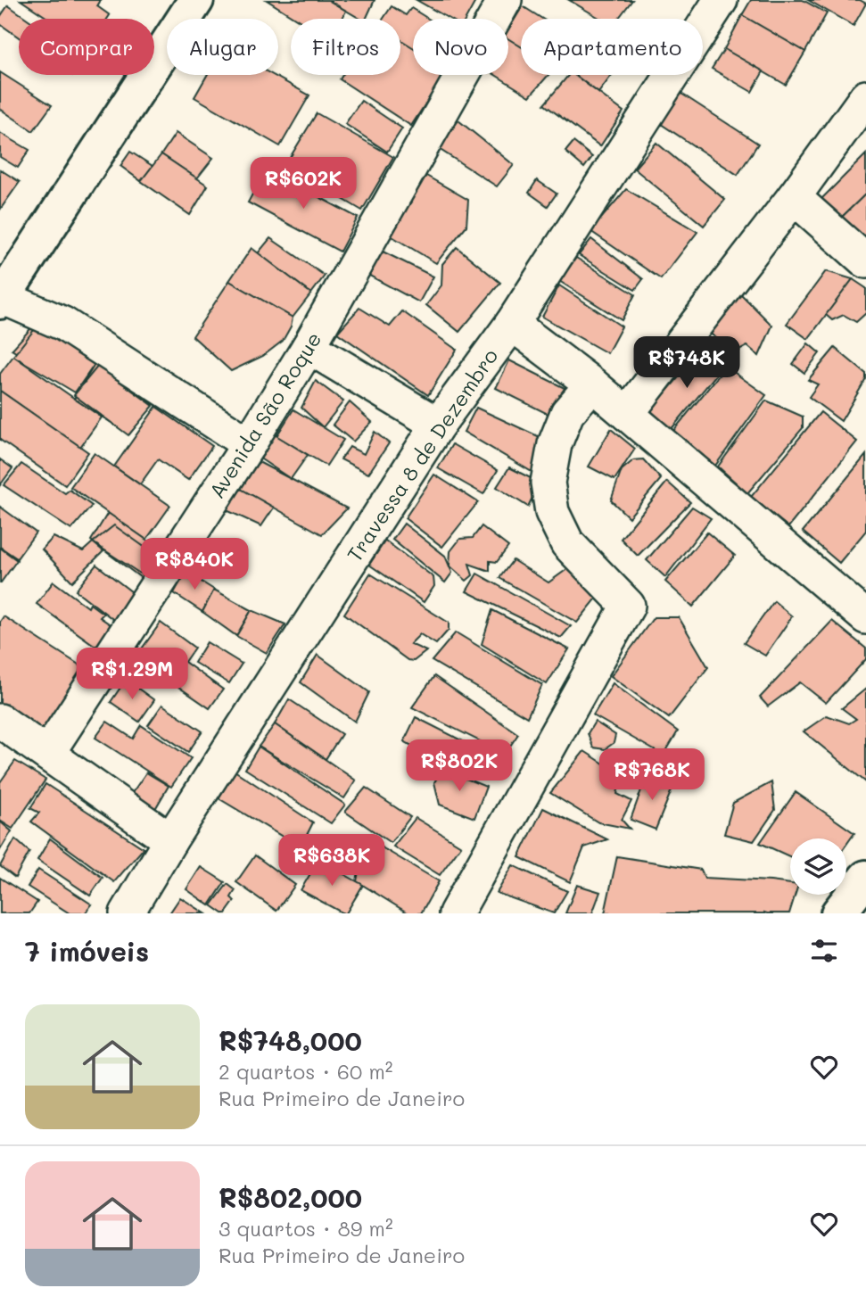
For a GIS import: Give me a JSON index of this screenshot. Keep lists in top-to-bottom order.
{
  "streets": {
    "street": ["Avenida São Roque", "Travessa 8 de Dezembro"]
  },
  "page": {
    "chip": [
      "Comprar",
      "Alugar",
      "Filtros",
      "Novo",
      "Apartamento"
    ],
    "price": [
      "R$602K",
      "R$748K",
      "R$840K",
      "R$1.29M",
      "R$802K",
      "R$768K",
      "R$638K"
    ],
    "heading": "7 imóveis",
    "list": [
      {
        "name": "R$748,000",
        "note": "2 quartos · 60 m² · Rua Primeiro de Janeiro"
      },
      {
        "name": "R$802,000",
        "note": "3 quartos · 89 m² · Rua Primeiro de Janeiro"
      }
    ]
  }
}
